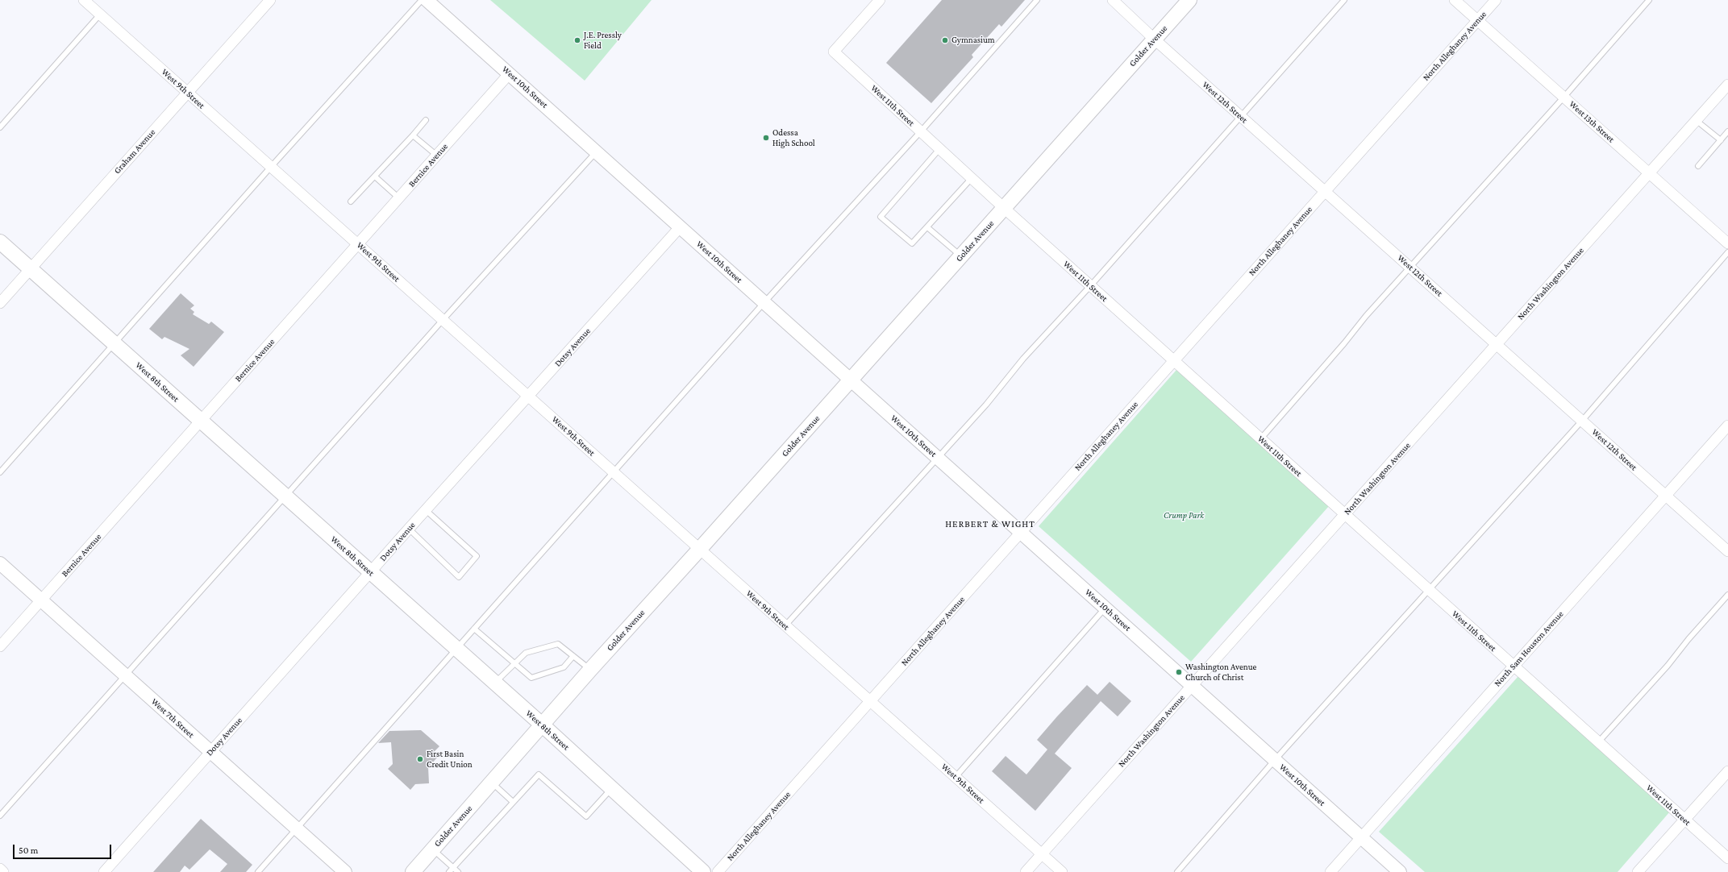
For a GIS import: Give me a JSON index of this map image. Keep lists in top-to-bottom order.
{
  "streets": {
    "main road": ["Golder Avenue", "West 8th Street"],
    "street": [
      "North Alleghaney Avenue",
      "West 10th Street",
      "West 9th Street",
      "West 12th Street",
      "West 11th Street",
      "West 13th Street",
      "Graham Avenue",
      "Bernice Avenue",
      "North Washington Avenue",
      "Dotsy Avenue",
      "North Sam Houston Avenue",
      "West 7th Street"
    ]
  },
  "crossings": [
    ["Golder Avenue", "West 10th Street"],
    ["Golder Avenue", "West 9th Street"],
    ["Golder Avenue", "West 12th Street"],
    ["Golder Avenue", "West 11th Street"],
    ["Golder Avenue", "West 8th Street"],
    ["North Alleghaney Avenue", "West 10th Street"],
    ["North Alleghaney Avenue", "West 9th Street"],
    ["North Alleghaney Avenue", "West 12th Street"],
    ["North Alleghaney Avenue", "West 11th Street"],
    ["North Alleghaney Avenue", "West 13th Street"],
    ["West 10th Street", "Bernice Avenue"],
    ["West 10th Street", "North Washington Avenue"],
    ["West 10th Street", "Dotsy Avenue"],
    ["West 10th Street", "North Sam Houston Avenue"],
    ["West 9th Street", "Graham Avenue"],
    ["West 9th Street", "Bernice Avenue"],
    ["West 9th Street", "North Washington Avenue"],
    ["West 9th Street", "Dotsy Avenue"],
    ["West 12th Street", "North Washington Avenue"],
    ["West 12th Street", "North Sam Houston Avenue"],
    ["West 11th Street", "North Washington Avenue"],
    ["West 11th Street", "North Sam Houston Avenue"],
    ["West 13th Street", "North Washington Avenue"],
    ["Graham Avenue", "West 8th Street"],
    ["Bernice Avenue", "West 8th Street"],
    ["Bernice Avenue", "West 7th Street"],
    ["Dotsy Avenue", "West 8th Street"],
    ["Dotsy Avenue", "West 7th Street"]
  ],
  "districts": ["HERBERT & WIGHT"],
  "parks": ["Crump Park"],
  "places": [
    "J.E. Pressly Field",
    "Gymnasium",
    "Odessa High School",
    "Washington Avenue Church of Christ",
    "First Basin Credit Union"
  ],
  "scale_bar": "50 m"
}
